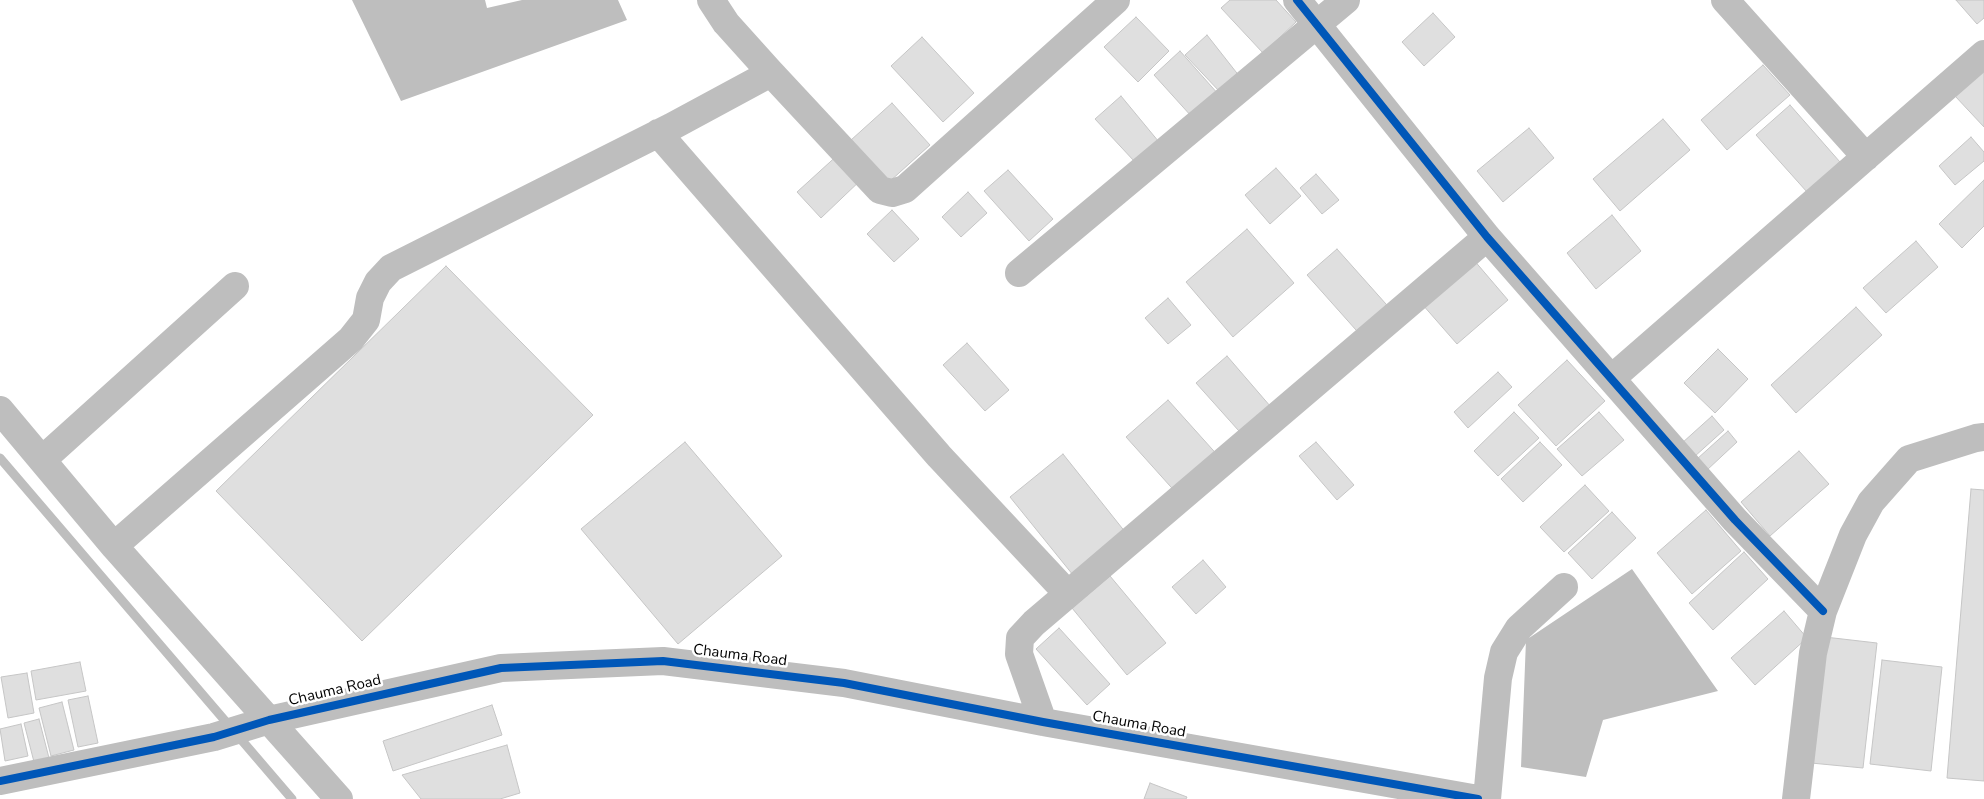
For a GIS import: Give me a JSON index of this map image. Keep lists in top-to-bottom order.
{
  "streets": {
    "street": ["Chauma Road"]
  }
}
